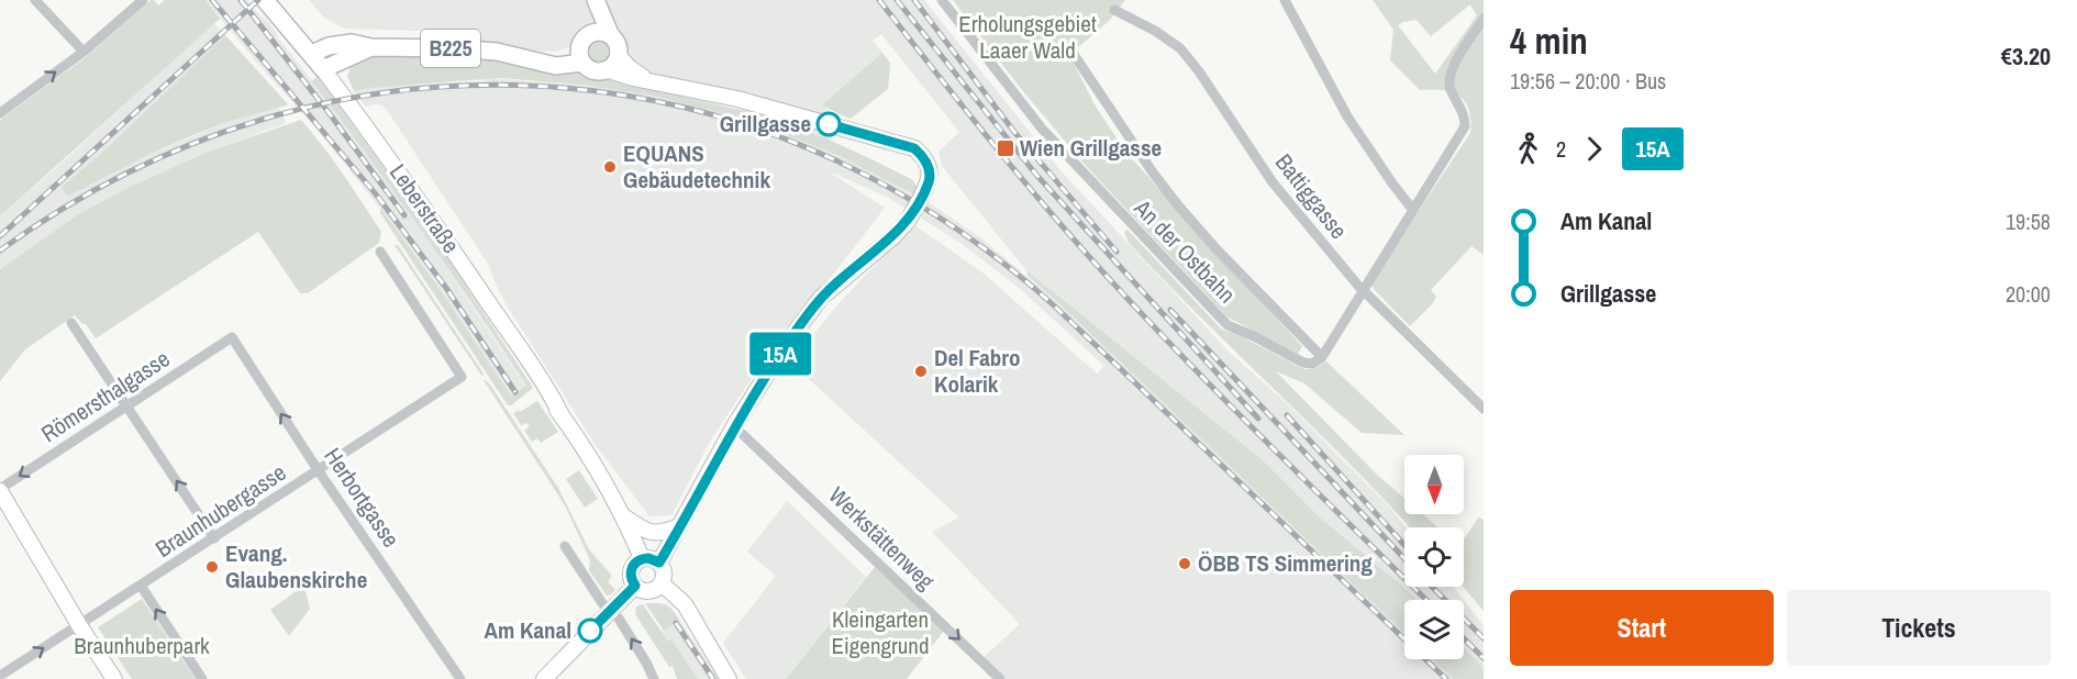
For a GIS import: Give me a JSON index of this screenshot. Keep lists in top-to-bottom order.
{
  "streets": {
    "main road": ["B225", "Leberstraße"],
    "street": [
      "Battiggasse",
      "An der Ostbahn",
      "Römersthalgasse",
      "Herbortgasse",
      "Braunhubergasse",
      "Werkstättenweg"
    ]
  },
  "crossings": [
    ["B225", "Leberstraße"],
    ["Römersthalgasse", "Herbortgasse"],
    ["Herbortgasse", "Braunhubergasse"]
  ],
  "one_way": ["Römersthalgasse", "Herbortgasse", "Werkstättenweg"],
  "parks": ["Erholungsgebiet Laaer Wald", "Kleingarten Eigengrund", "Braunhuberpark"],
  "places": {
    "other": [
      "Grillgasse",
      "EQUANS Gebäudetechnik",
      "Del Fabro Kolarik",
      "ÖBB TS Simmering",
      "Evang. Glaubenskirche",
      "Am Kanal"
    ],
    "transit": ["Wien Grillgasse"]
  },
  "lines": ["bus line 15A"],
  "north": "bottom",
  "page": {
    "on_map": "15A",
    "heading": ["4 min", "19:56 – 20:00 · Bus", "€3.20"],
    "legs": ["2", "15A"],
    "list": [
      {
        "name": "Am Kanal",
        "value": "19:58"
      },
      {
        "name": "Grillgasse",
        "value": "20:00"
      }
    ],
    "buttons": ["Start", "Tickets"]
  }
}
